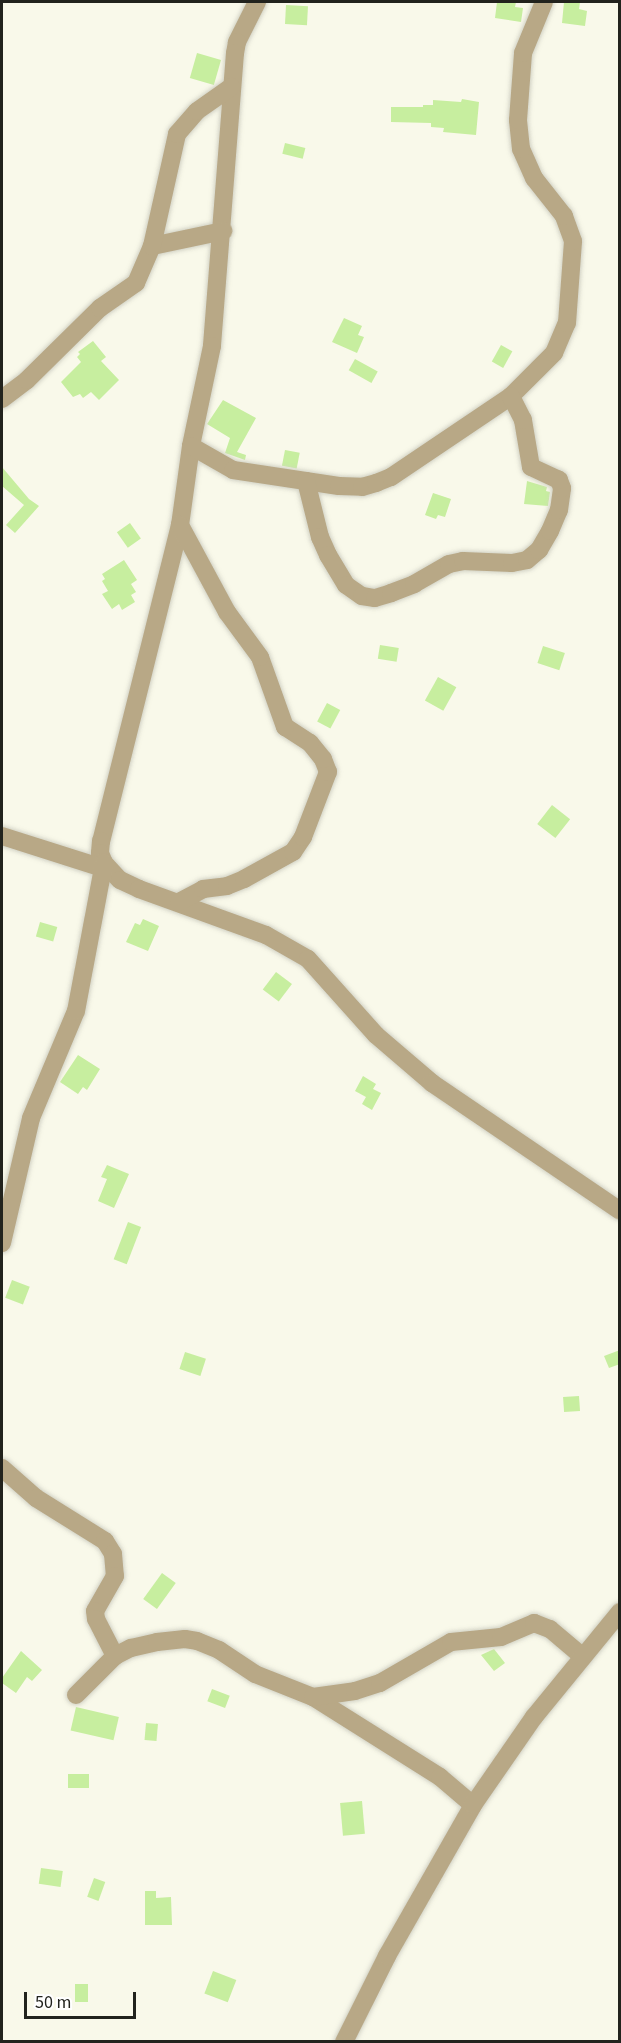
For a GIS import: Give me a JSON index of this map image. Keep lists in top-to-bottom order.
{
  "scale_bar": "50 m"
}
